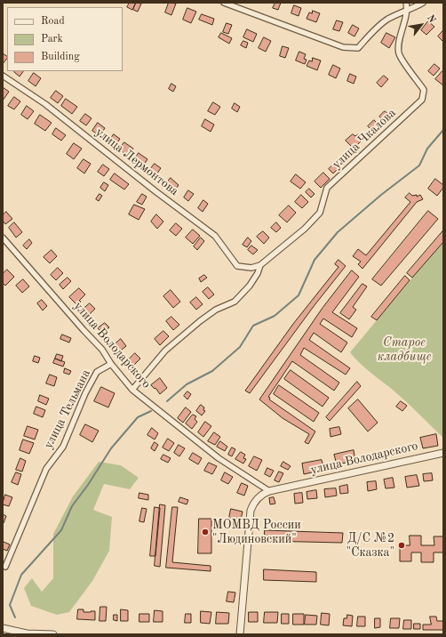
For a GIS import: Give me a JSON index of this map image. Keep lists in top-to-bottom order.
{
  "streets": {
    "street": [
      "улица Чкалова",
      "улица Лермонтова",
      "улица Володарского",
      "улица Тельмана"
    ]
  },
  "crossings": [
    ["улица Чкалова", "улица Лермонтова"],
    ["улица Володарского", "улица Тельмана"]
  ],
  "parks": ["Старое кладбище"],
  "places": ["МОМВД России \"Людиновский\"", "Д/С №2 \"Сказка\""],
  "legend": ["Road", "Park", "Building"],
  "north": "top right"
}
